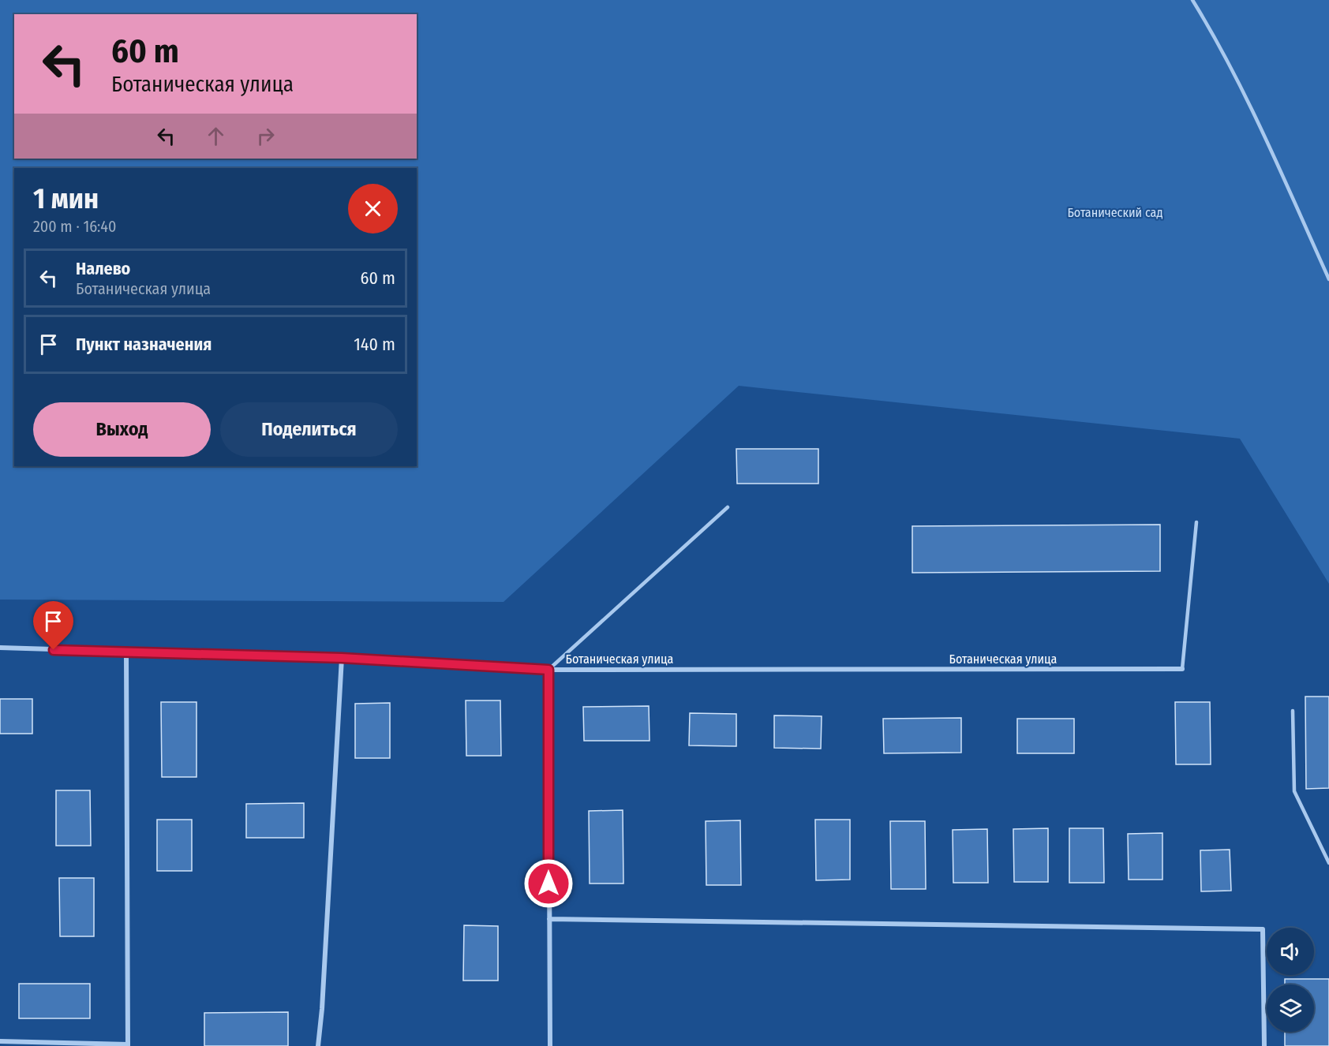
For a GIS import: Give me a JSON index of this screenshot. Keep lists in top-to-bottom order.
{
  "streets": {
    "street": ["Ботаническая улица"]
  },
  "parks": ["Ботанический сад"],
  "page": {
    "turn": ["60 m", "Ботаническая улица"],
    "heading": ["1 мин", "200 m · 16:40"],
    "list": [
      {
        "name": "Налево",
        "note": "Ботаническая улица",
        "value": "60 m"
      },
      {
        "name": "Пункт назначения",
        "value": "140 m"
      }
    ],
    "buttons": ["Выход", "Поделиться"]
  }
}
